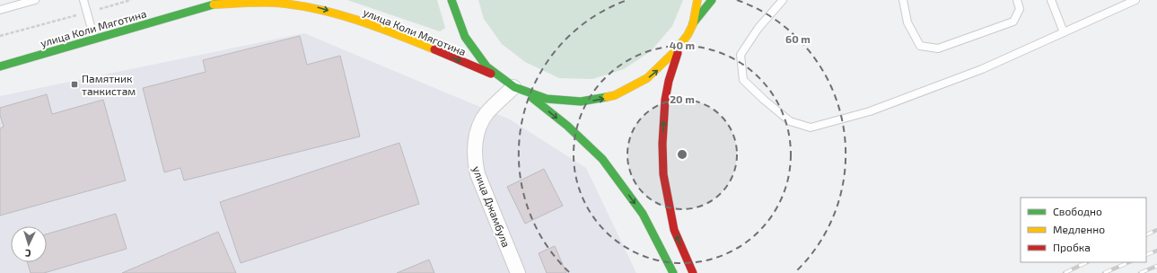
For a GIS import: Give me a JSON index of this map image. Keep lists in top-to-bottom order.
{
  "streets": {
    "main road": ["улица Коли Мяготина"],
    "street": ["улица Джамбула"]
  },
  "one_way": ["улица Коли Мяготина"],
  "places": {
    "transit": ["Памятник танкистам"]
  },
  "legend": ["Свободно", "Медленно", "Пробка"],
  "north": "bottom",
  "rings": ["60 m", "40 m", "20 m"]
}
